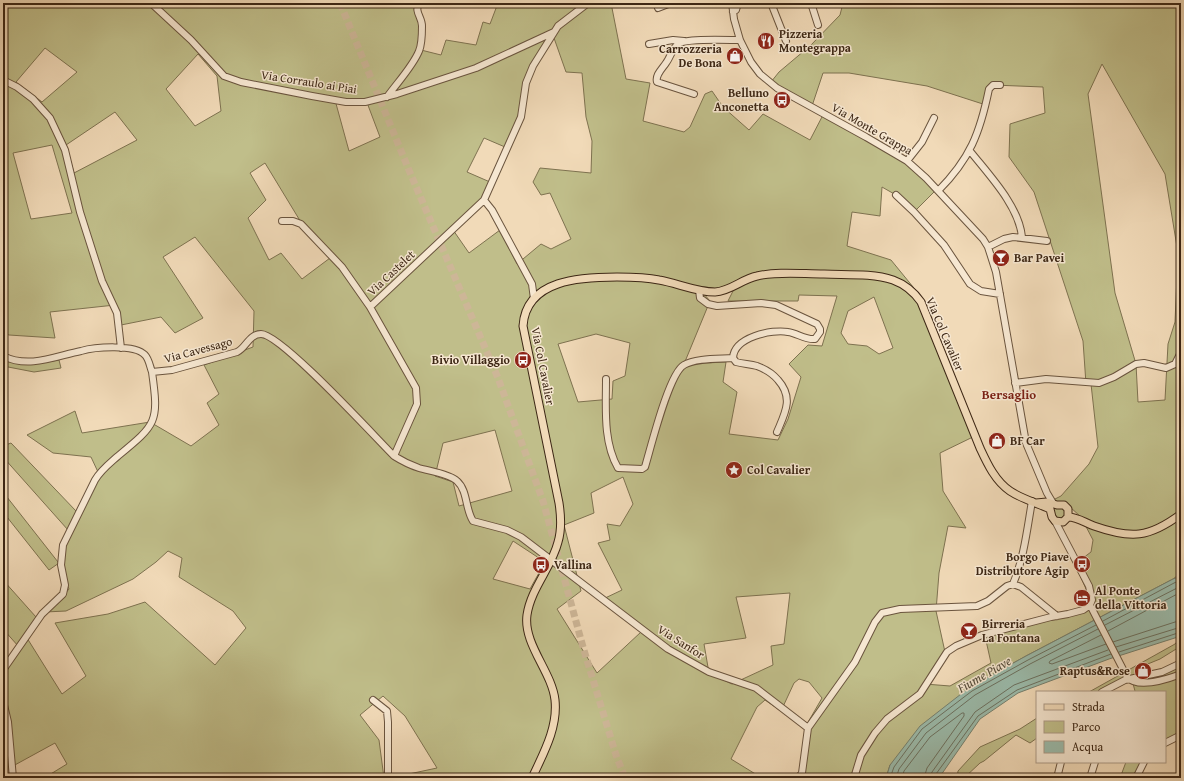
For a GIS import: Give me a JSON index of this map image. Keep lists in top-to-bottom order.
{
  "streets": {
    "main road": ["Via Monte Grappa", "Via Col Cavalier"],
    "street": [
      "Via Corraulo ai Piai",
      "Via Castelet",
      "Via Cavessago",
      "Via Sanfor"
    ]
  },
  "crossings": [
    ["Via Corraulo ai Piai", "Via Castelet"],
    ["Via Monte Grappa", "Via Col Cavalier"],
    ["Via Col Cavalier", "Via Cavessago"],
    ["Via Col Cavalier", "Via Sanfor"],
    ["Via Cavessago", "Via Sanfor"]
  ],
  "districts": ["Bersaglio"],
  "water": ["Fiume Piave"],
  "places": {
    "restaurant": ["Pizzeria Montegrappa"],
    "shop": ["Carrozzeria De Bona", "BF Car", "Raptus&Rose"],
    "bus stop": [
      "Belluno Anconetta",
      "Bivio Villaggio",
      "Borgo Piave Distributore Agip",
      "Vallina"
    ],
    "bar": ["Bar Pavei", "Birreria La Fontana"],
    "place": ["Col Cavalier"],
    "hotel": ["Al Ponte della Vittoria"]
  },
  "legend": ["Strada", "Parco", "Acqua"]
}
